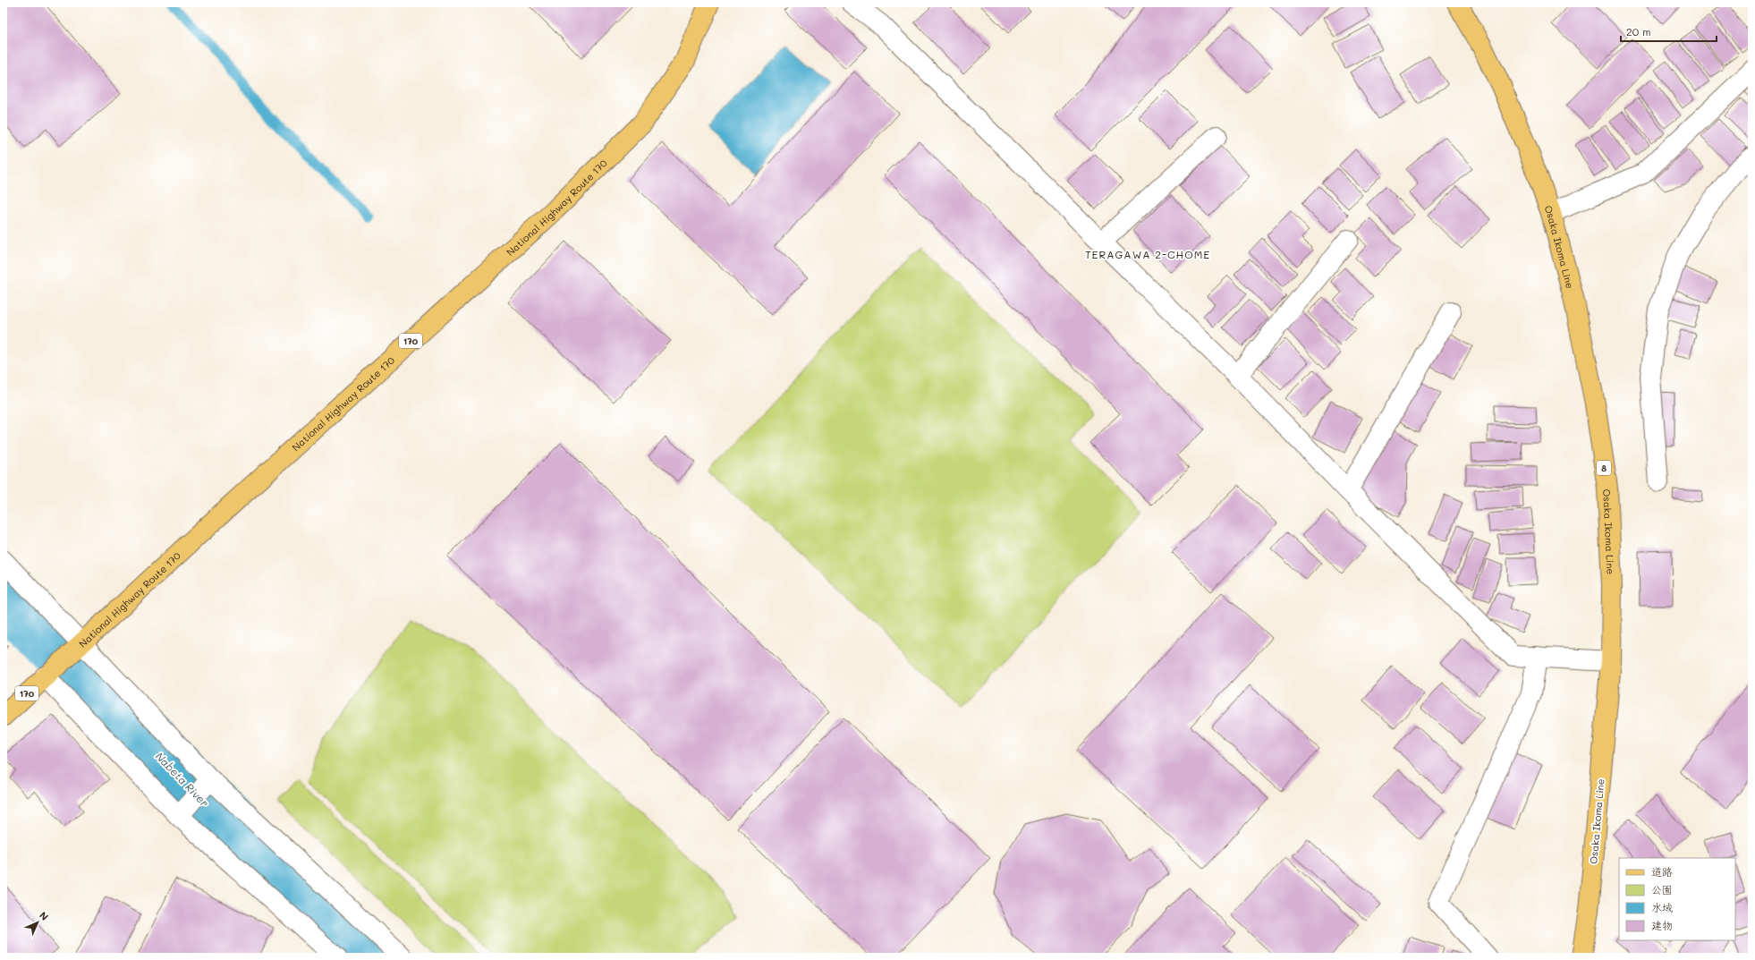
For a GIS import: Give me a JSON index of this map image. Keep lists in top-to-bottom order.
{
  "streets": {
    "main road": [
      "National Highway Route 170",
      "Osaka Ikoma Line",
      "170",
      "8"
    ]
  },
  "districts": ["TERAGAWA 2-CHOME"],
  "water": ["Nabeta River"],
  "legend": [
    "道路",
    "公園",
    "水域",
    "建物"
  ],
  "scale_bar": "20 m",
  "north": "top right"
}
